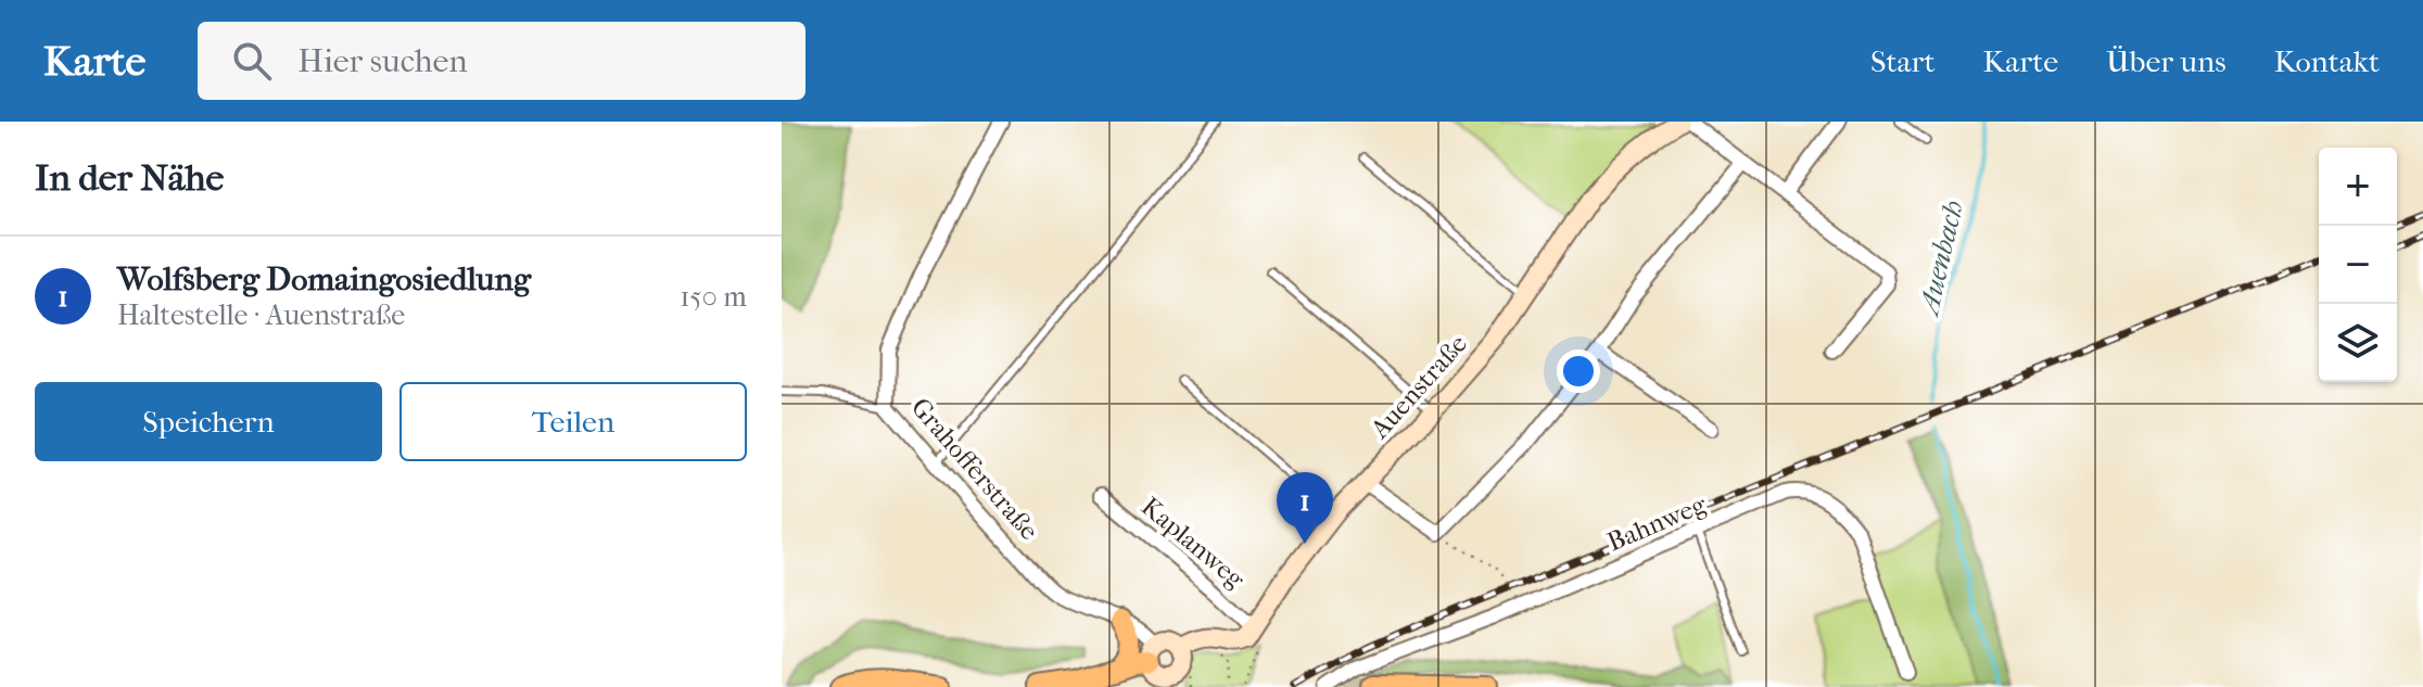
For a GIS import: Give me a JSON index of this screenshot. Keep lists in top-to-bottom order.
{
  "streets": {
    "street": [
      "Auenstraße",
      "Grahofferstraße",
      "Bahnweg",
      "Kaplanweg"
    ]
  },
  "crossings": [
    ["Auenstraße", "Kaplanweg"]
  ],
  "water": ["Auenbach"],
  "page": {
    "header": "Karte",
    "search": "Hier suchen",
    "nav": [
      "Start",
      "Karte",
      "Über uns",
      "Kontakt"
    ],
    "heading": "In der Nähe",
    "map_buttons": ["+", "−"],
    "list": [
      {
        "mark": "1",
        "name": "Wolfsberg Domaingosiedlung",
        "note": "Haltestelle · Auenstraße",
        "value": "150 m"
      }
    ],
    "buttons": ["Speichern", "Teilen"],
    "pins": "1"
  }
}
